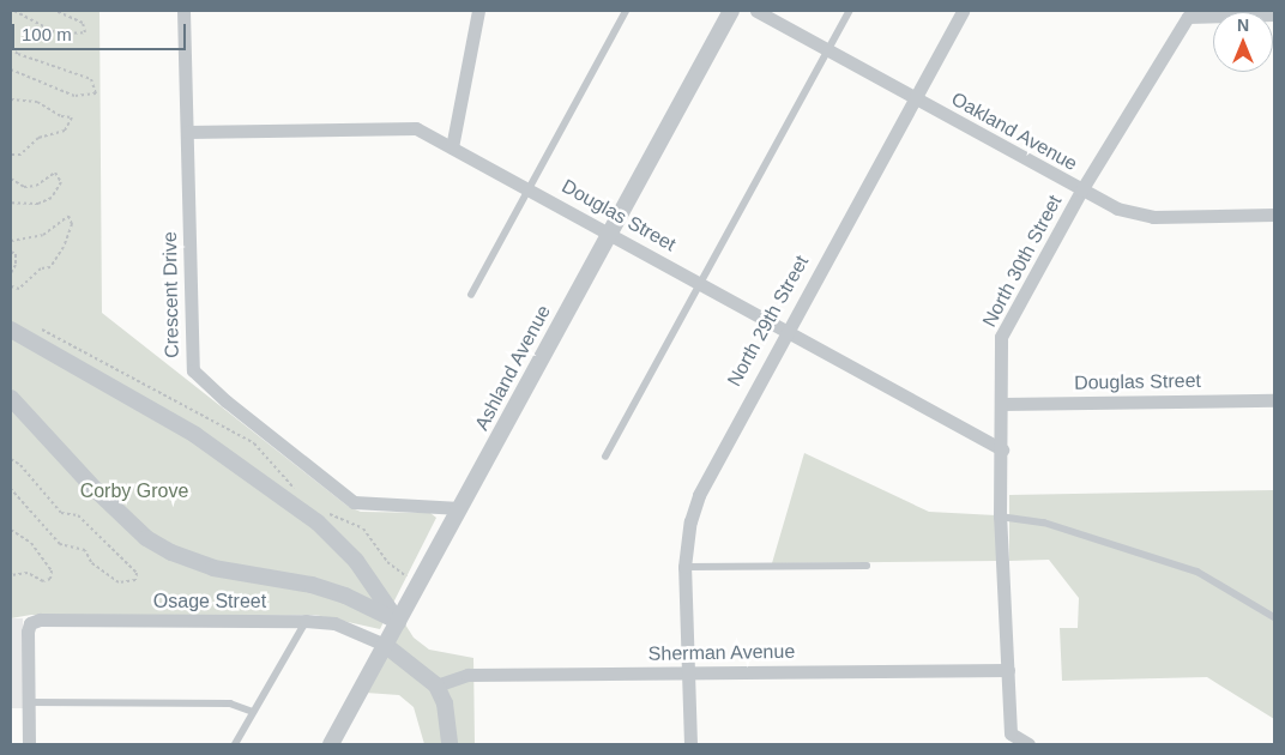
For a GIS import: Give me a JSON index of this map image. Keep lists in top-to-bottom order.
{
  "streets": {
    "street": [
      "Oakland Avenue",
      "Douglas Street",
      "North 30th Street",
      "Crescent Drive",
      "North 29th Street",
      "Ashland Avenue",
      "Osage Street",
      "Sherman Avenue"
    ]
  },
  "crossings": [
    ["Oakland Avenue", "North 30th Street"],
    ["Oakland Avenue", "North 29th Street"],
    ["Douglas Street", "North 30th Street"],
    ["Douglas Street", "Crescent Drive"],
    ["Douglas Street", "North 29th Street"],
    ["Douglas Street", "Ashland Avenue"],
    ["North 30th Street", "Sherman Avenue"],
    ["Crescent Drive", "Ashland Avenue"],
    ["North 29th Street", "Sherman Avenue"],
    ["Ashland Avenue", "Osage Street"]
  ],
  "parks": ["Corby Grove"],
  "scale_bar": "100 m",
  "north": "top"
}
